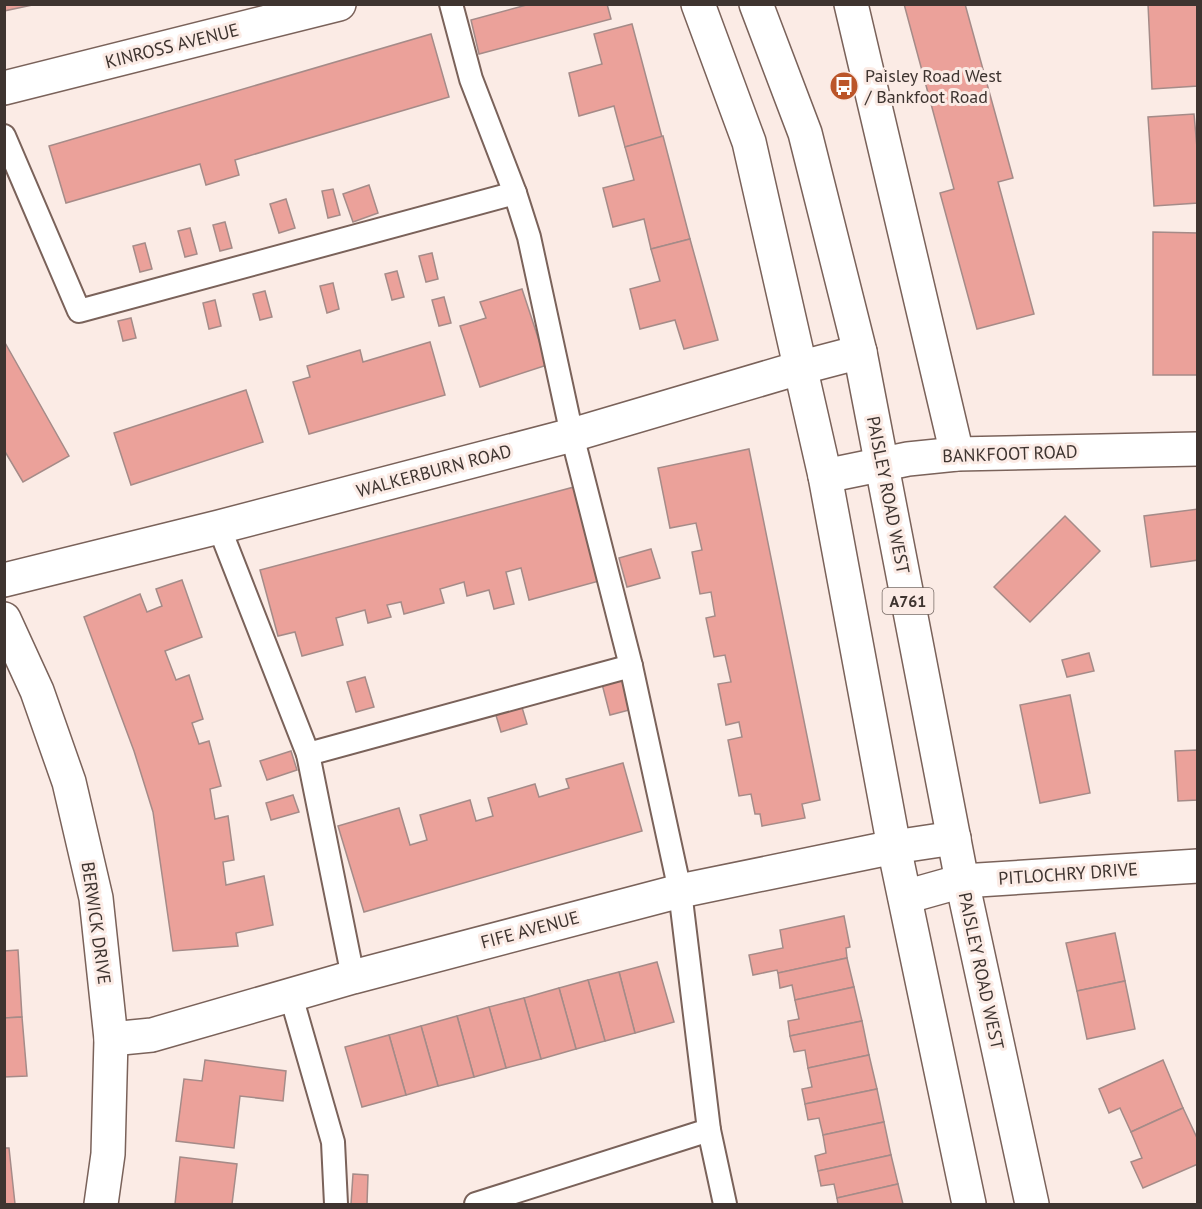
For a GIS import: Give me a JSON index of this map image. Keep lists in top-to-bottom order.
{
  "streets": {
    "street": [
      "KINROSS AVENUE",
      "BANKFOOT ROAD",
      "WALKERBURN ROAD",
      "PAISLEY ROAD WEST",
      "A761",
      "PITLOCHRY DRIVE",
      "BERWICK DRIVE",
      "FIFE AVENUE"
    ]
  },
  "crossings": [
    ["BANKFOOT ROAD", "PAISLEY ROAD WEST"],
    ["WALKERBURN ROAD", "PAISLEY ROAD WEST"],
    ["PAISLEY ROAD WEST", "PITLOCHRY DRIVE"],
    ["PAISLEY ROAD WEST", "FIFE AVENUE"],
    ["BERWICK DRIVE", "FIFE AVENUE"]
  ],
  "places": {
    "bus stop": ["Paisley Road West / Bankfoot Road"]
  }
}
